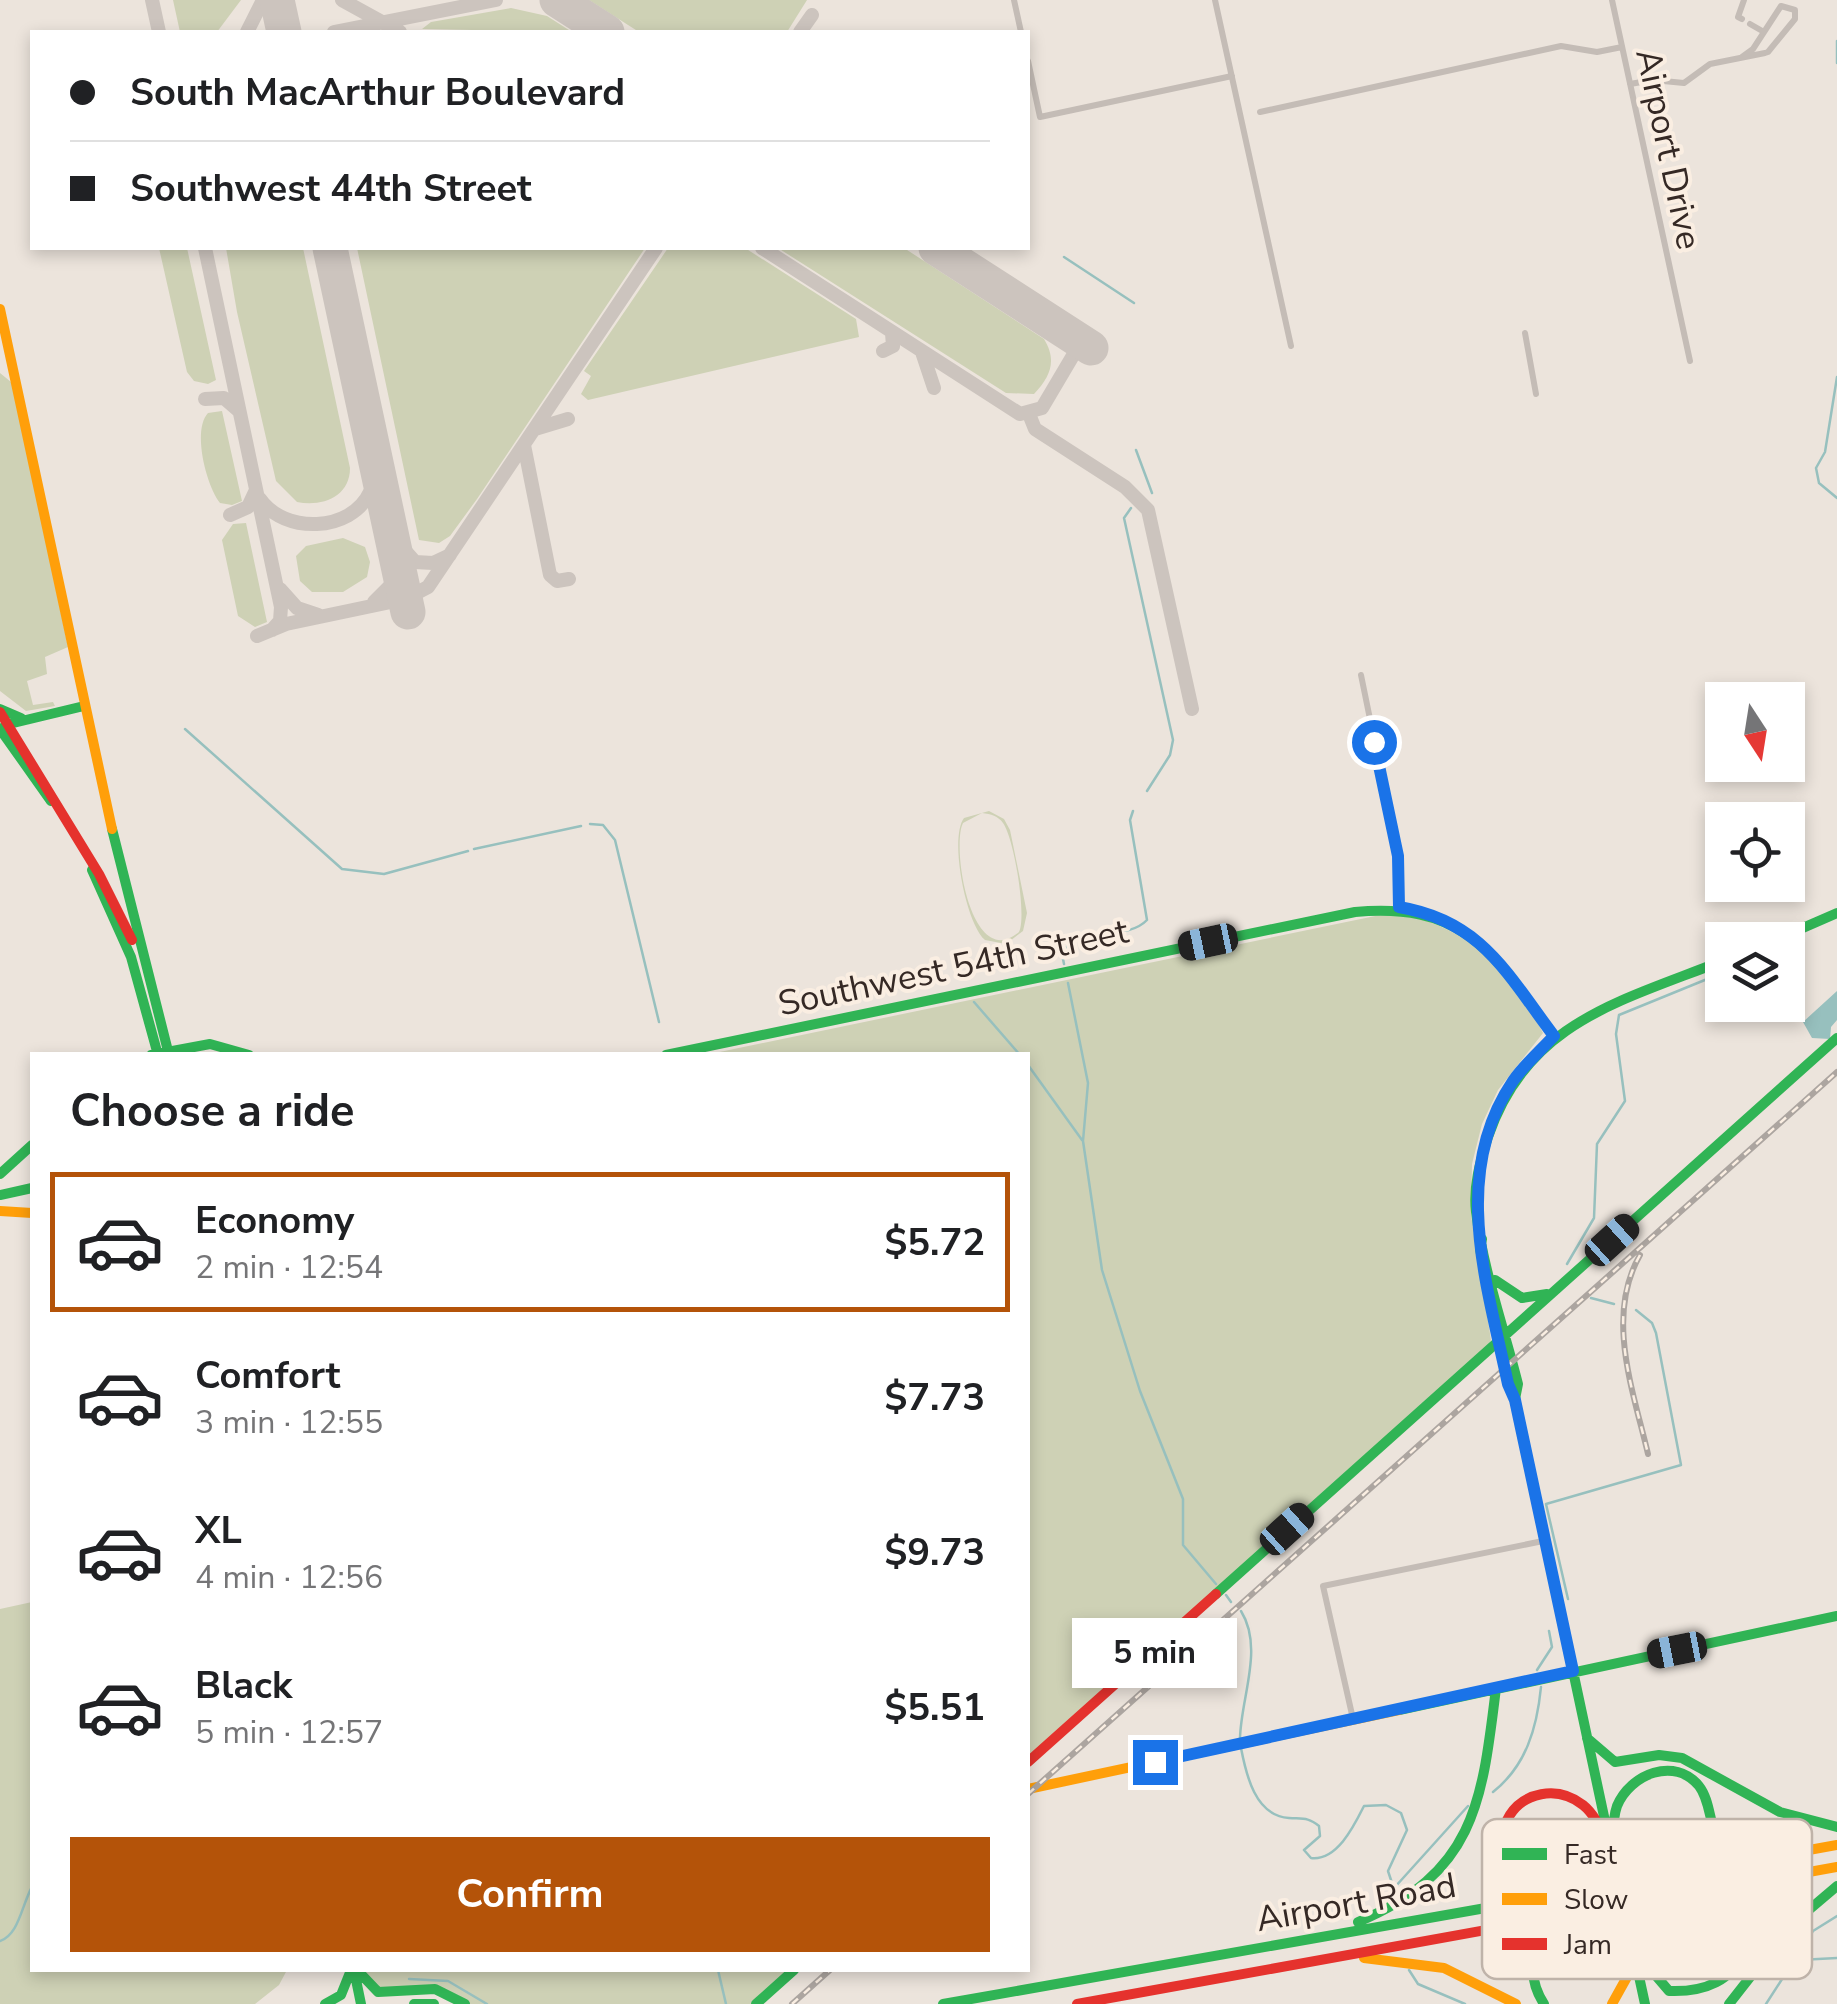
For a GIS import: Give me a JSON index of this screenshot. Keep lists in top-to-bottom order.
{
  "streets": {
    "main road": ["Southwest 54th Street", "Airport Road"],
    "street": ["Airport Drive"]
  },
  "legend": ["Fast", "Slow", "Jam"],
  "north": "bottom",
  "page": {
    "banner": ["South MacArthur Boulevard", "Southwest 44th Street"],
    "heading": "Choose a ride",
    "list": [
      {
        "name": "Economy",
        "note": "2 min · 12:54",
        "value": "$5.72"
      },
      {
        "name": "Comfort",
        "note": "3 min · 12:55",
        "value": "$7.73"
      },
      {
        "name": "XL",
        "note": "4 min · 12:56",
        "value": "$9.73"
      },
      {
        "name": "Black",
        "note": "5 min · 12:57",
        "value": "$5.51"
      }
    ],
    "bubble": "5 min",
    "buttons": "Confirm"
  }
}
